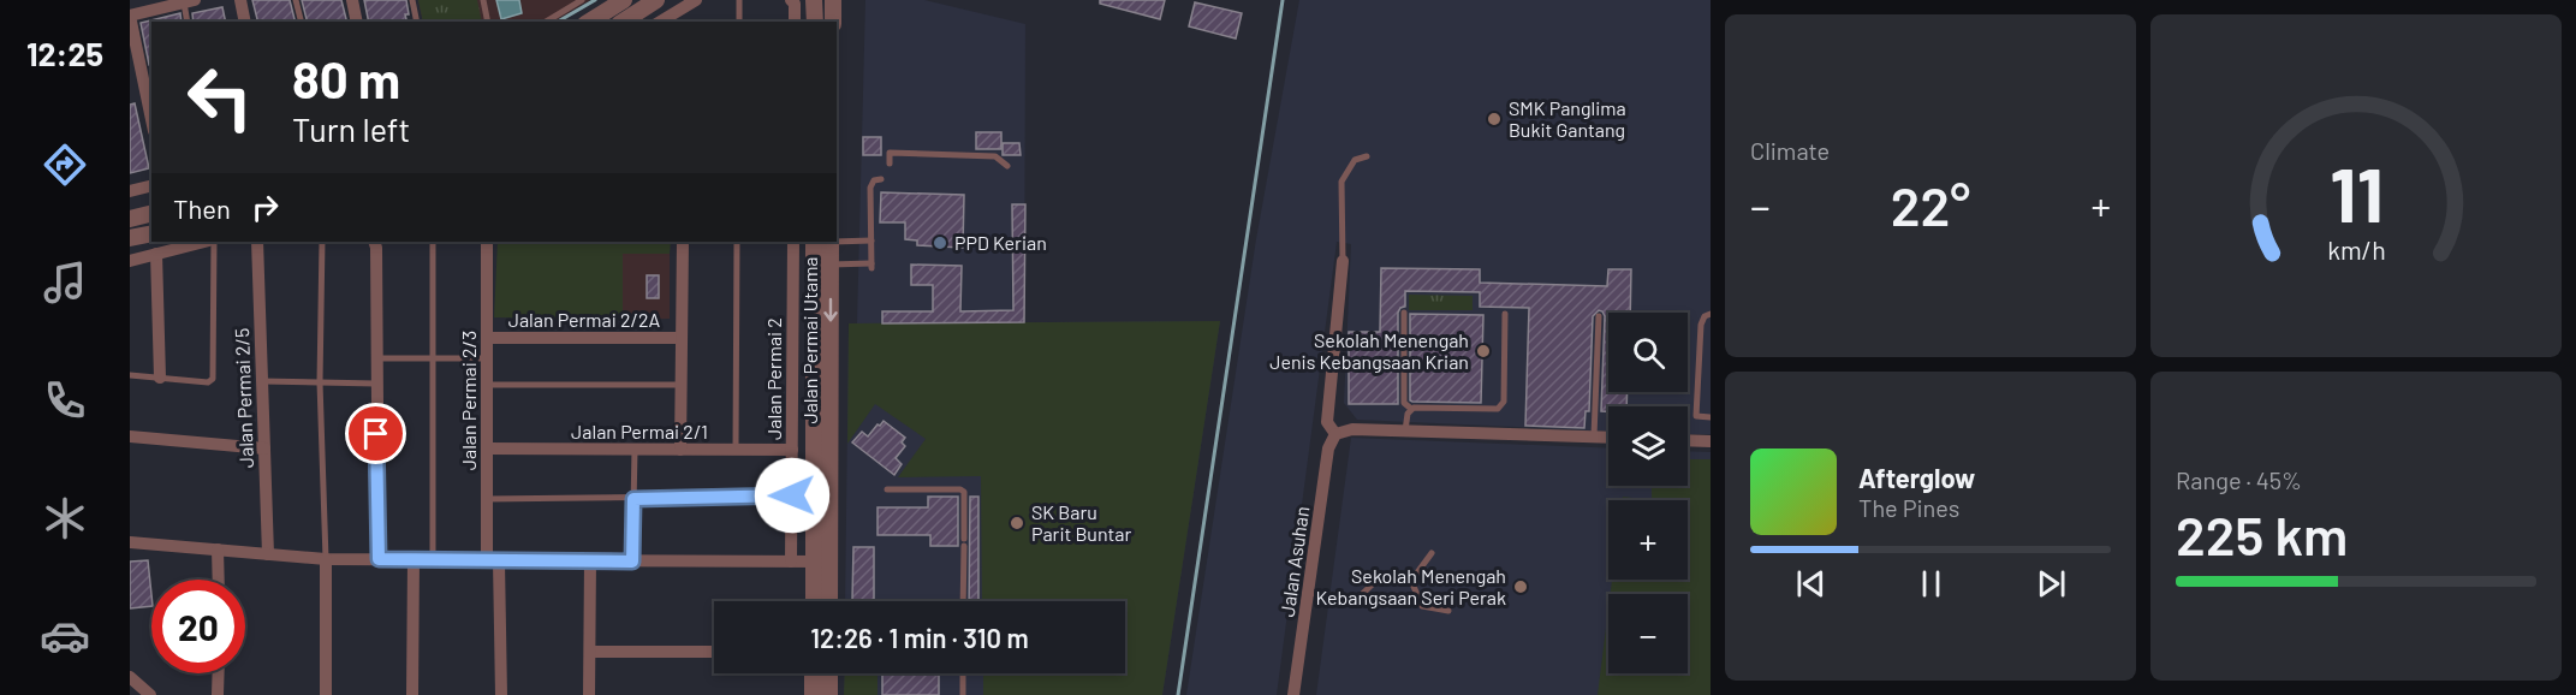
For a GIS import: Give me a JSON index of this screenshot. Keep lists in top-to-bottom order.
{
  "streets": {
    "street": [
      "Jalan Permai 2/2A",
      "Jalan Permai Utama",
      "Jalan Permai 2",
      "Jalan Permai 2/5",
      "Jalan Permai 2/3",
      "Jalan Permai 2/1",
      "Jalan Asuhan"
    ]
  },
  "crossings": [
    ["Jalan Permai 2/2A", "Jalan Permai 2/3"],
    ["Jalan Permai 2", "Jalan Permai 2/1"],
    ["Jalan Permai 2/3", "Jalan Permai 2/1"]
  ],
  "places": [
    "SMK Panglima Bukit Gantang",
    "PPD Kerian",
    "Sekolah Menengah Jenis Kebangsaan Krian",
    "SK Baru Parit Buntar",
    "Sekolah Menengah Kebangsaan Seri Perak"
  ],
  "page": {
    "tabs": "12:25",
    "tile": [
      "Climate",
      ["Range · 45%", "225 km"]
    ],
    "turn": ["80 m", "Turn left"],
    "then": "Then",
    "heat": ["−", "22°", "+"],
    "map_buttons": ["+", "−"],
    "song": ["Afterglow", "The Pines"],
    "limit": "20",
    "trip": "12:26 · 1 min · 310 m",
    "gauge": ["11", "km/h"]
  }
}
